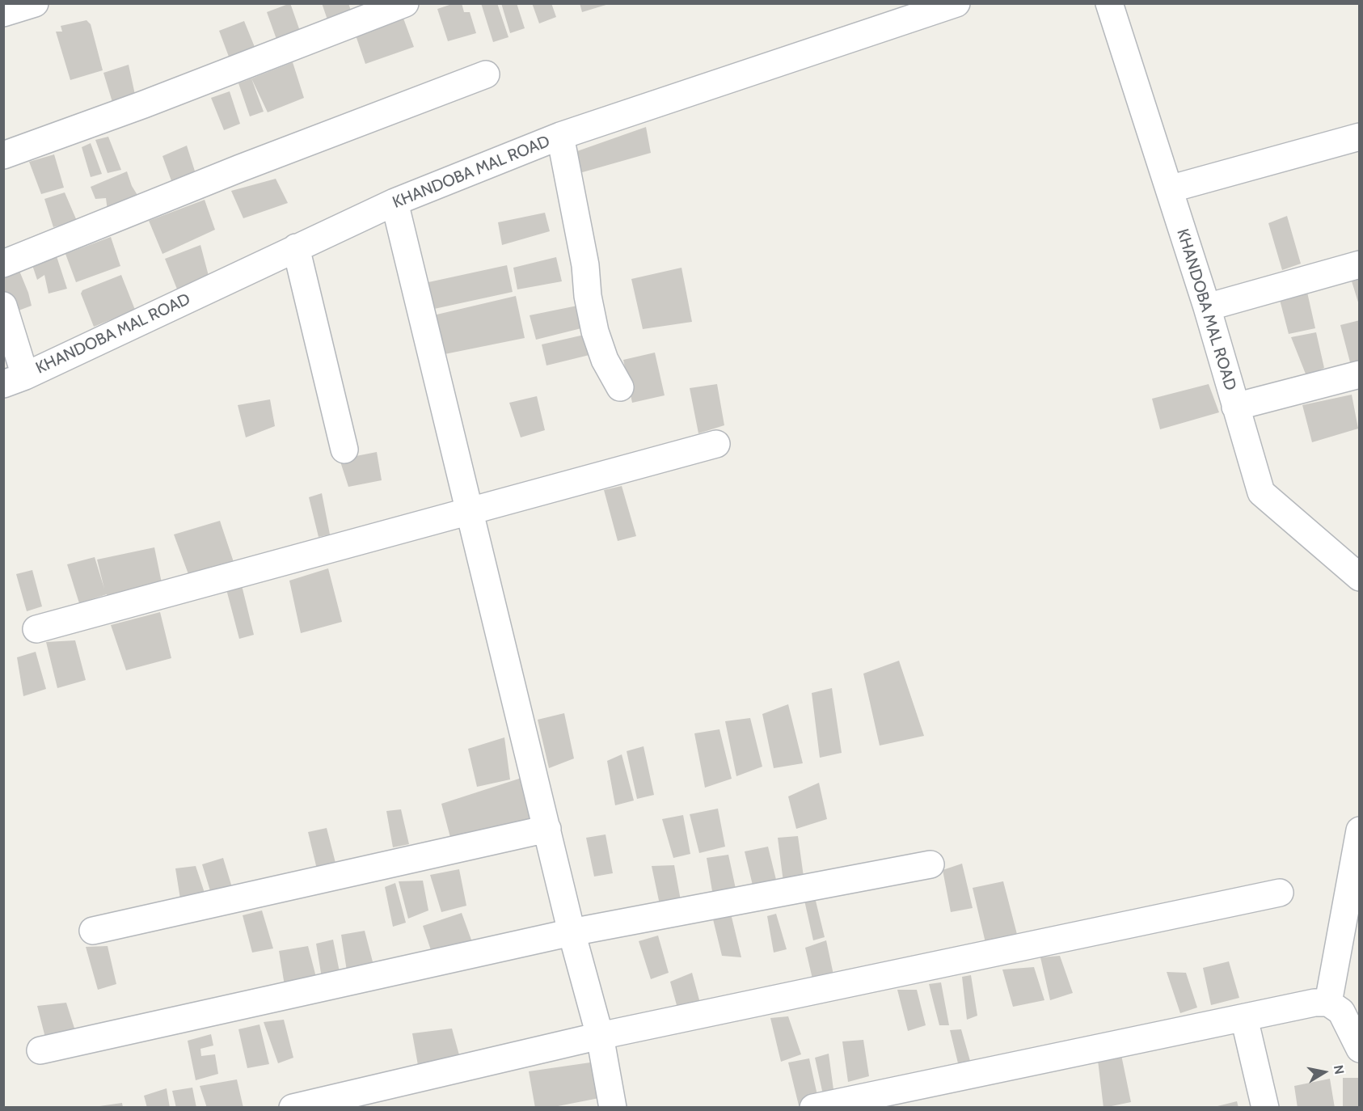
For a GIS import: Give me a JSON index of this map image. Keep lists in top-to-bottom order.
{
  "streets": {
    "street": ["KHANDOBA MAL ROAD"]
  },
  "north": "right"
}
